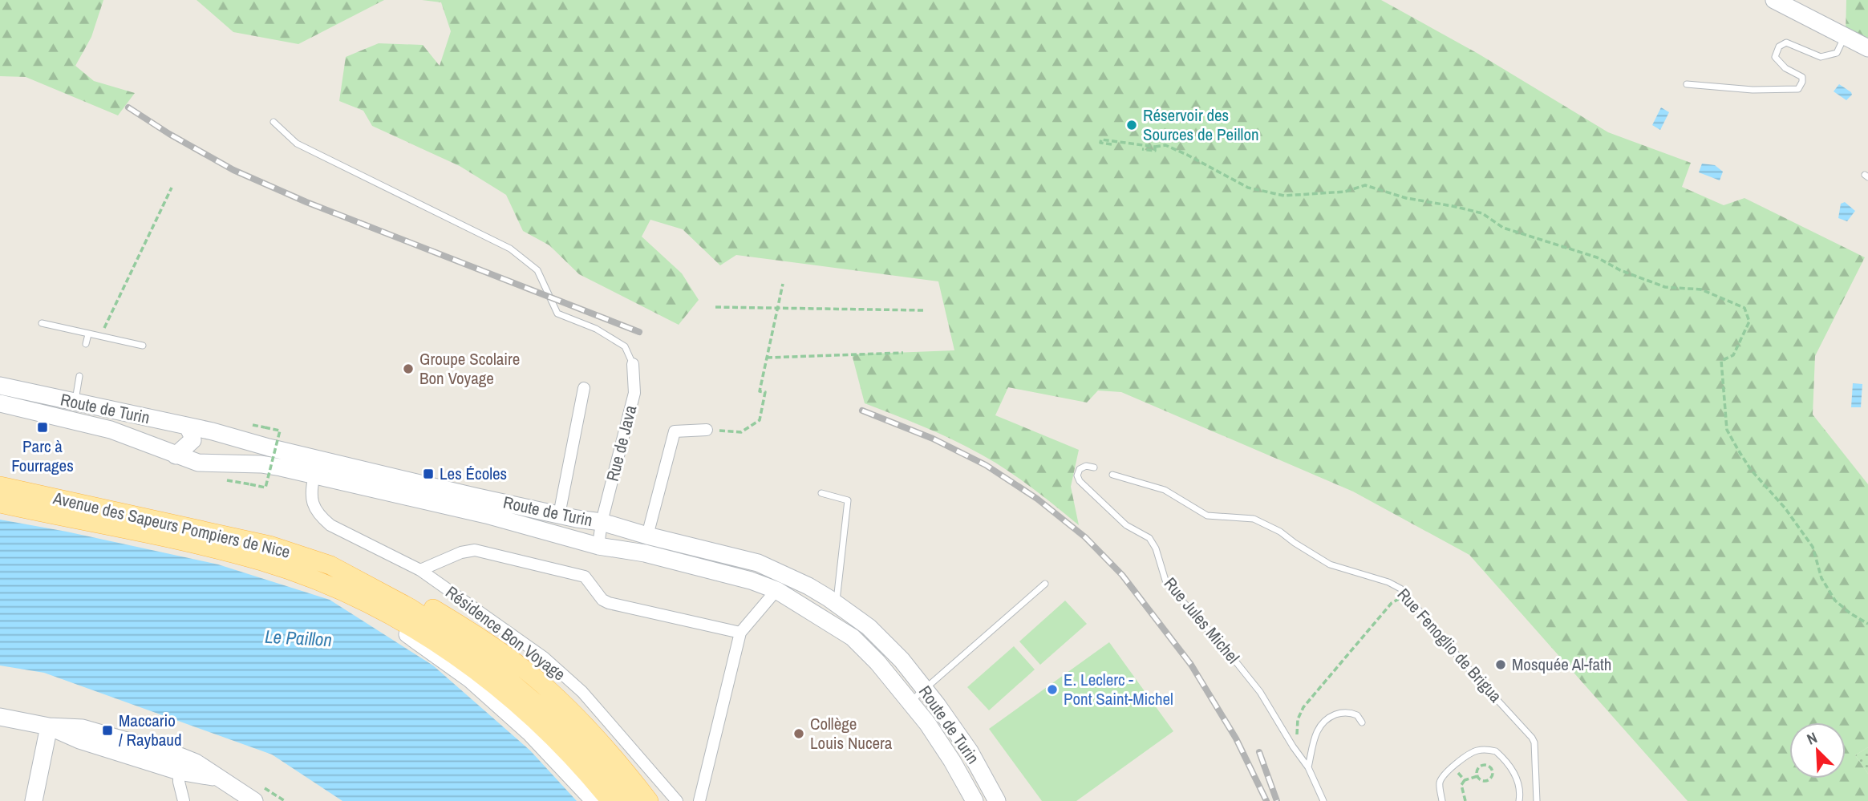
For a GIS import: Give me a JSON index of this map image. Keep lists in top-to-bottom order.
{
  "streets": {
    "main road": ["Route de Turin", "Avenue des Sapeurs Pompiers de Nice"],
    "street": ["Rue de Java", "Résidence Bon Voyage"],
    "lane": ["Rue Jules Michel", "Rue Fenoglio de Brigua"]
  },
  "crossings": [
    ["Route de Turin", "Rue de Java"],
    ["Route de Turin", "Résidence Bon Voyage"]
  ],
  "water": ["Le Paillon"],
  "places": {
    "other": [
      "Réservoir des Sources de Peillon",
      "Groupe Scolaire Bon Voyage",
      "Mosquée Al-fath",
      "E. Leclerc - Pont Saint-Michel",
      "Collège Louis Nucera"
    ],
    "transit": ["Parc à Fourrages", "Les Écoles", "Maccario / Raybaud"]
  },
  "north": "top left"
}
